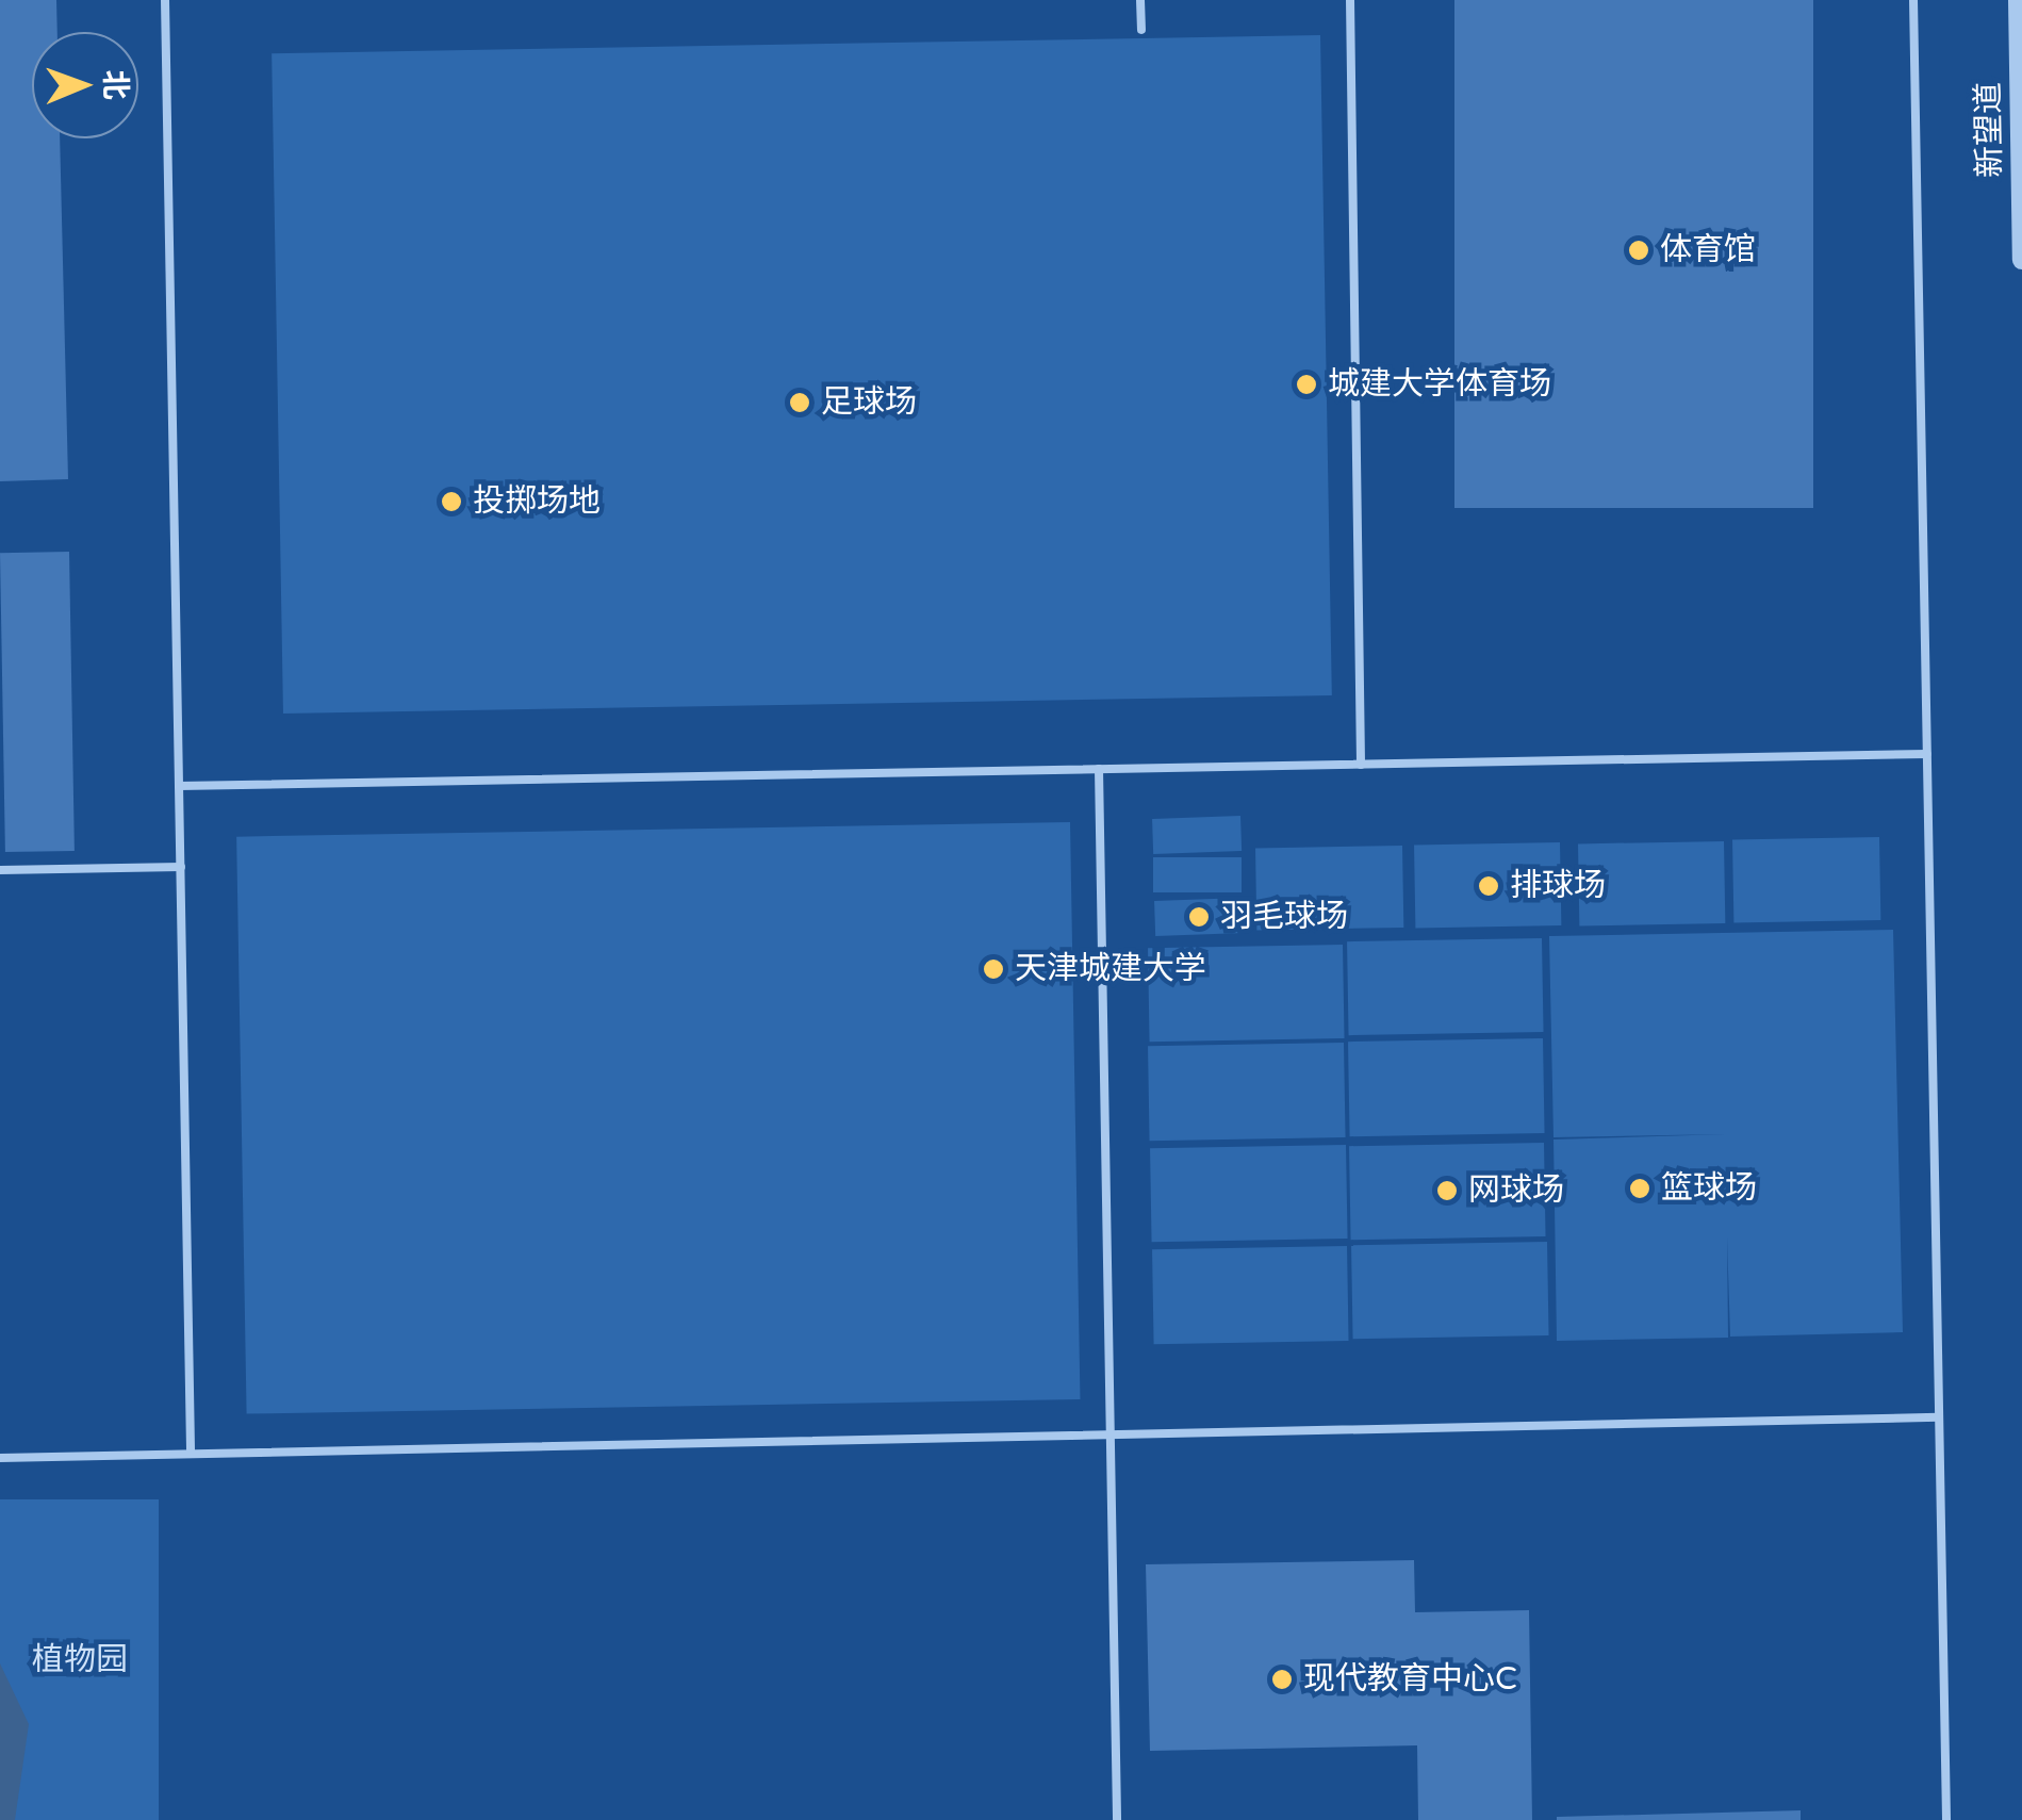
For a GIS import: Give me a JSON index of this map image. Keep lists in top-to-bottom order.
{
  "streets": {
    "street": ["新望道"]
  },
  "parks": ["植物园"],
  "places": [
    "体育馆",
    "城建大学体育场",
    "足球场",
    "投掷场地",
    "排球场",
    "羽毛球场",
    "天津城建大学",
    "篮球场",
    "网球场",
    "现代教育中心C"
  ],
  "north": "right"
}
